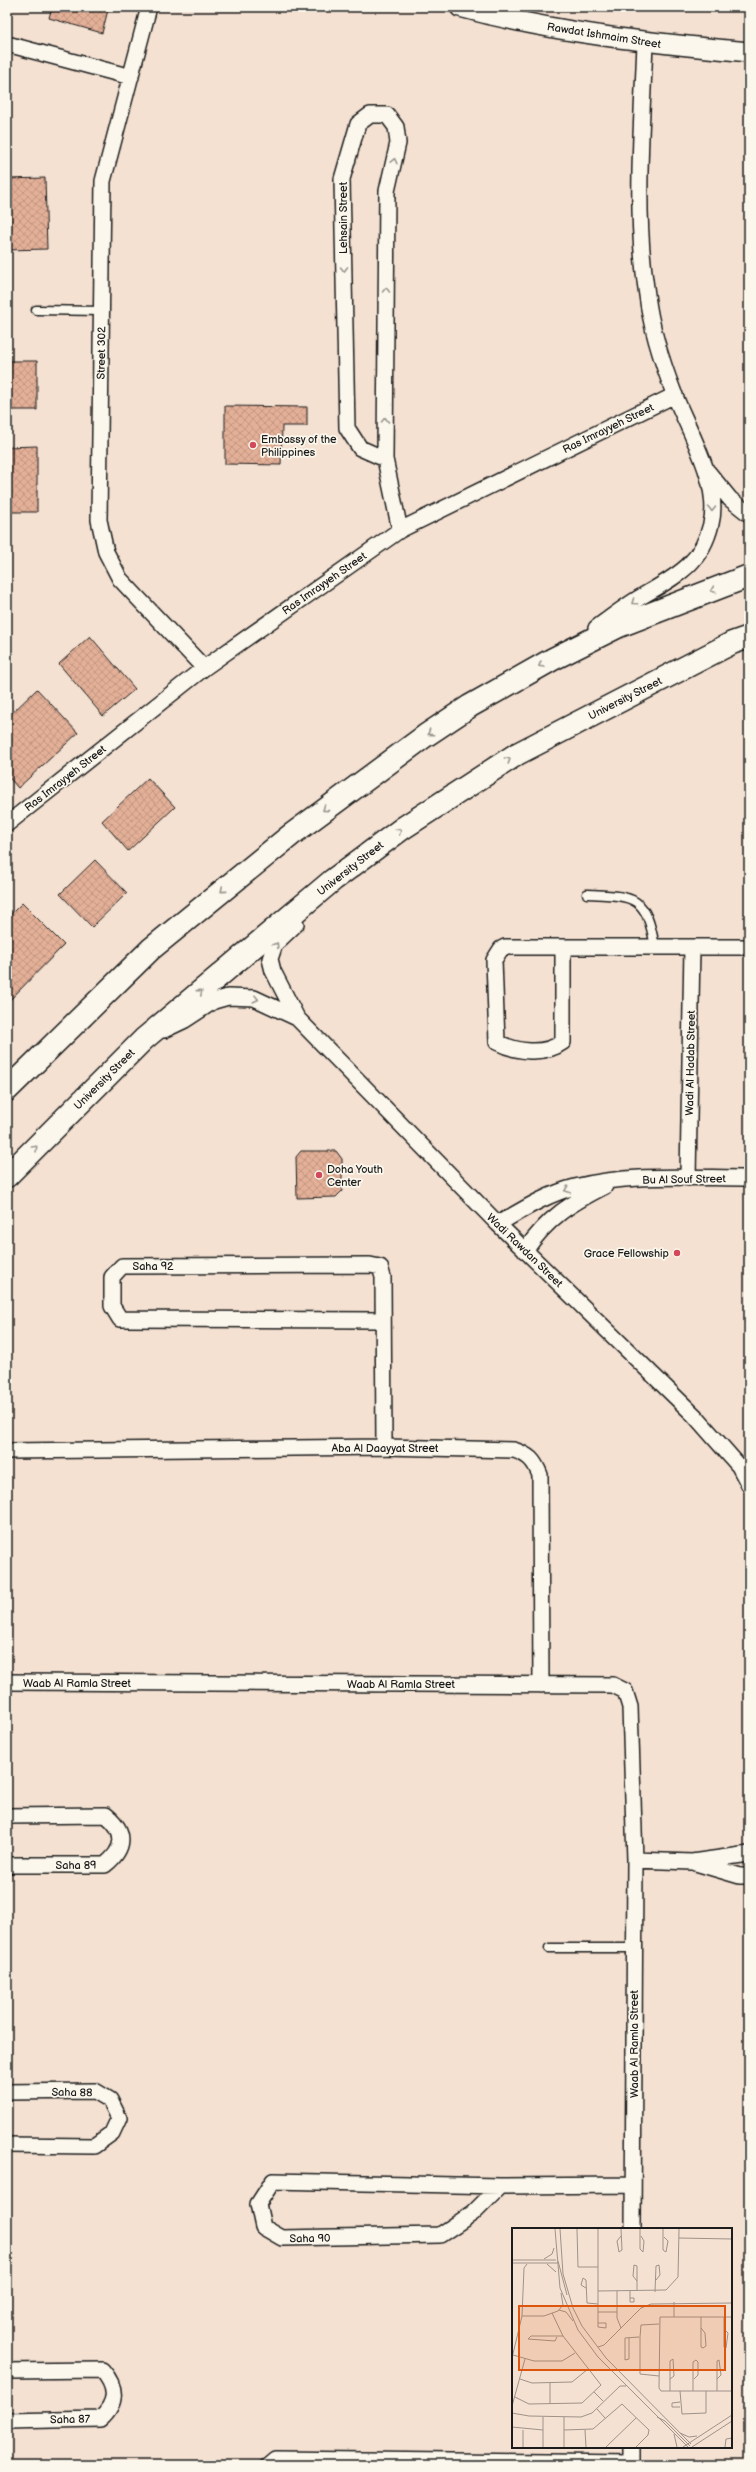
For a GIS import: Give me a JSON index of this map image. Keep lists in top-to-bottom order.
{
  "streets": {
    "main road": ["University Street"],
    "street": [
      "Rawdat Ishmaim Street",
      "Lehsain Street",
      "Street 302",
      "Ras Imrayyeh Street",
      "Wadi Al Hadab Street",
      "Bu Al Souf Street",
      "Wadi Rawdan Street",
      "Saha 92",
      "Aba Al Daayyat Street",
      "Waab Al Ramla Street",
      "Saha 89",
      "Saha 88",
      "Saha 90",
      "Saha 87"
    ]
  },
  "crossings": [
    ["Lehsain Street", "Ras Imrayyeh Street"],
    ["Street 302", "Ras Imrayyeh Street"],
    ["University Street", "Wadi Rawdan Street"],
    ["Wadi Al Hadab Street", "Bu Al Souf Street"],
    ["Bu Al Souf Street", "Wadi Rawdan Street"],
    ["Saha 92", "Aba Al Daayyat Street"],
    ["Aba Al Daayyat Street", "Waab Al Ramla Street"],
    ["Waab Al Ramla Street", "Saha 90"]
  ],
  "places": ["Embassy of the Philippines", "Doha Youth Center", "Grace Fellowship"]
}
